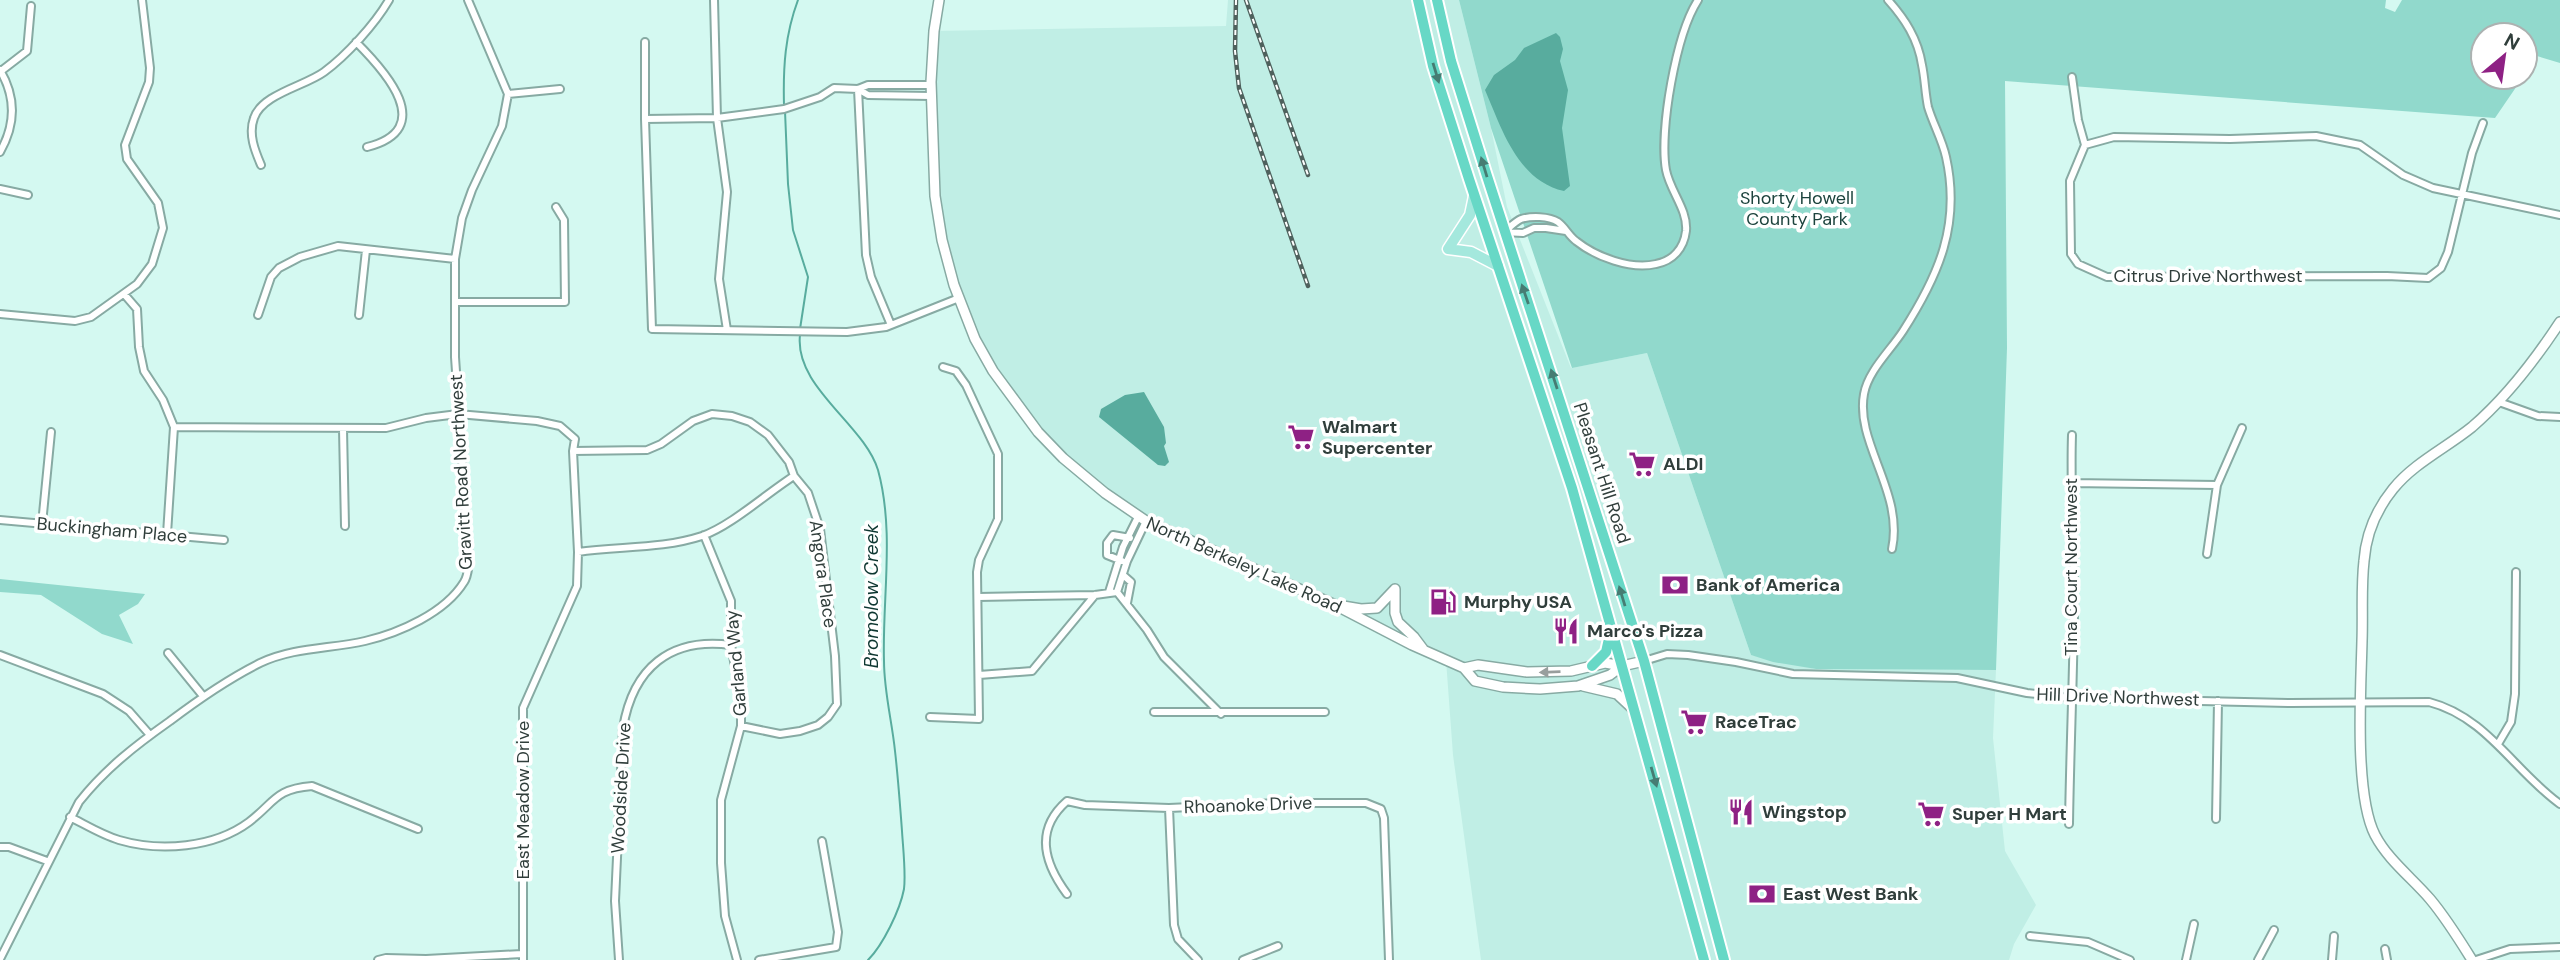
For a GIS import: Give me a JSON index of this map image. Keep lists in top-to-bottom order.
{
  "streets": {
    "highway": ["Pleasant Hill Road"],
    "street": [
      "Citrus Drive Northwest",
      "Gravitt Road Northwest",
      "Buckingham Place",
      "North Berkeley Lake Road",
      "Tina Court Northwest",
      "Angora Place",
      "Garland Way",
      "Hill Drive Northwest",
      "Woodside Drive",
      "East Meadow Drive",
      "Rhoanoke Drive"
    ]
  },
  "crossings": [
    ["Gravitt Road Northwest", "East Meadow Drive"],
    ["Pleasant Hill Road", "North Berkeley Lake Road"],
    ["Pleasant Hill Road", "Hill Drive Northwest"],
    ["North Berkeley Lake Road", "Hill Drive Northwest"],
    ["Tina Court Northwest", "Hill Drive Northwest"],
    ["Angora Place", "Garland Way"],
    ["Angora Place", "East Meadow Drive"],
    ["Garland Way", "Woodside Drive"]
  ],
  "water": ["Bromolow Creek"],
  "parks": ["Shorty Howell County Park"],
  "places": {
    "supermarket": [
      "Walmart Supercenter",
      "ALDI",
      "RaceTrac",
      "Super H Mart"
    ],
    "bank": ["Bank of America", "East West Bank"],
    "fuel station": ["Murphy USA"],
    "restaurant": ["Marco's Pizza", "Wingstop"]
  },
  "north": "top right"
}
